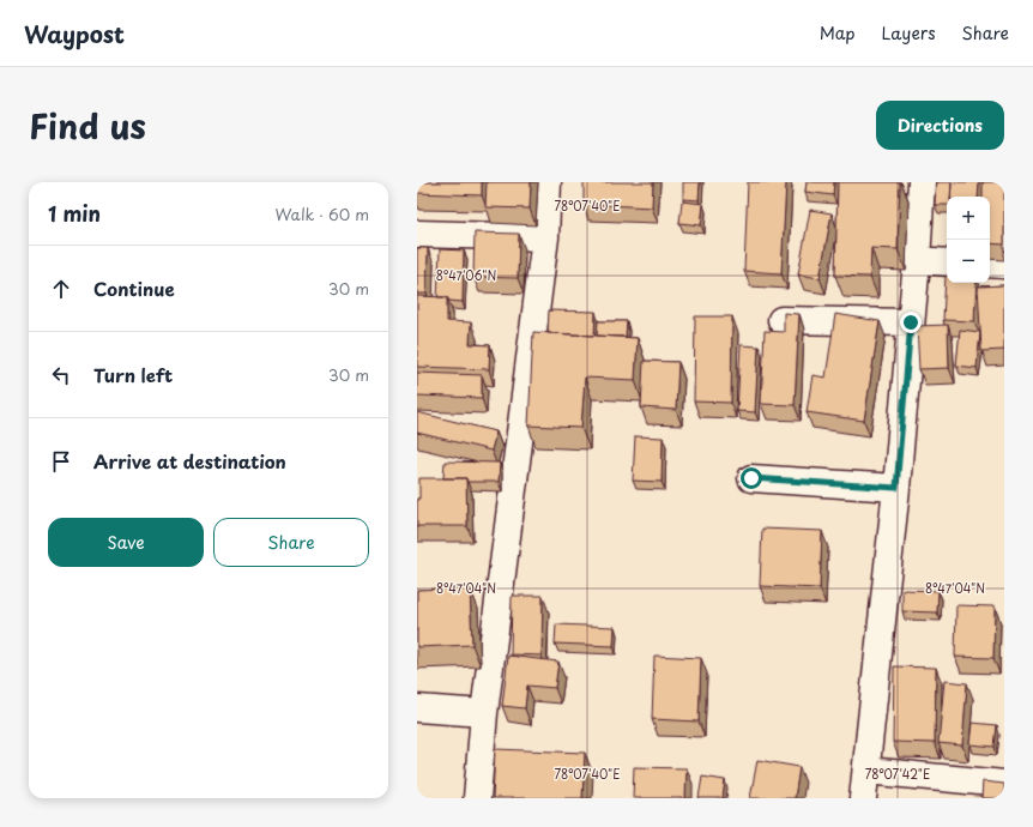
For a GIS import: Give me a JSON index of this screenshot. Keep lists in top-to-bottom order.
{
  "page": {
    "header": "Waypost",
    "nav": ["Map", "Layers", "Share"],
    "title": "Find us",
    "buttons": [
      "Directions",
      ["Save", "Share"]
    ],
    "heading": ["1 min", "Walk · 60 m"],
    "map_buttons": ["+", "−"],
    "list": [
      ["Continue", "30 m"],
      ["Turn left", "30 m"],
      "Arrive at destination"
    ]
  },
  "coordinates": [
    "78°07'40\"E",
    "8°47'06\"N",
    "8°47'04\"N",
    "78°07'42\"E"
  ]
}
